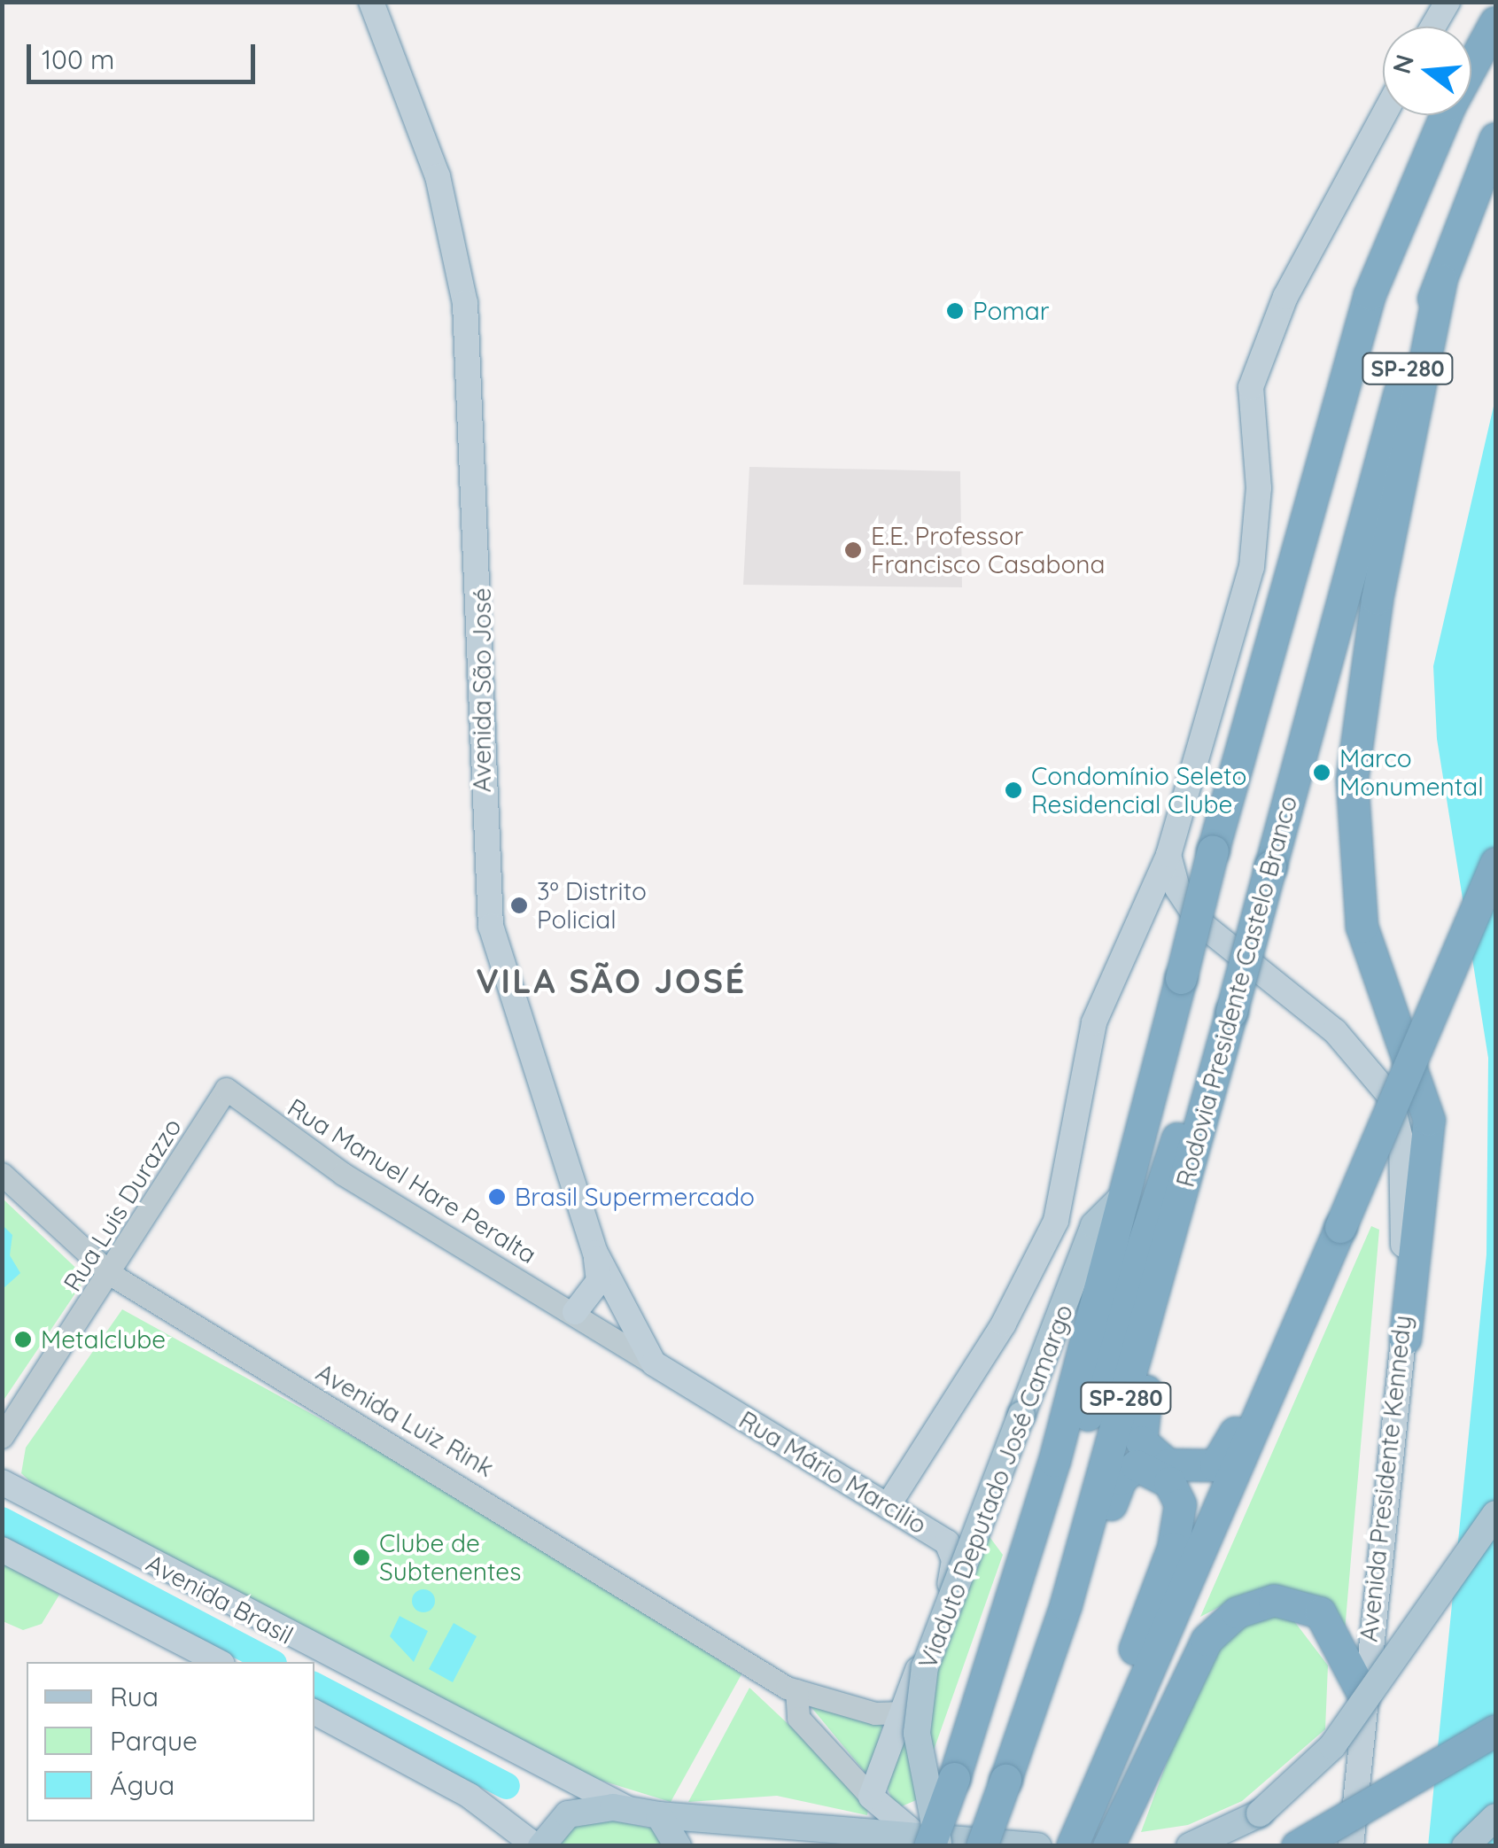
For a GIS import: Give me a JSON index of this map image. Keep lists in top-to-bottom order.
{
  "streets": {
    "highway": ["SP-280", "Rodovia Presidente Castelo Branco"],
    "main road": [
      "Avenida São José",
      "Rua Mário Marcilio",
      "Avenida Presidente Kennedy",
      "Viaduto Deputado José Camargo",
      "Avenida Brasil"
    ],
    "street": ["Rua Manuel Hare Peralta", "Rua Luis Durazzo", "Avenida Luiz Rink"]
  },
  "crossings": [
    ["Avenida São José", "Rua Mário Marcilio"],
    ["Rua Manuel Hare Peralta", "Rua Luis Durazzo"],
    ["Rua Manuel Hare Peralta", "Rua Mário Marcilio"],
    ["Rua Luis Durazzo", "Avenida Luiz Rink"],
    ["Avenida Luiz Rink", "Rua Mário Marcilio"]
  ],
  "districts": ["VILA SÃO JOSÉ"],
  "places": [
    "Pomar",
    "E.E. Professor Francisco Casabona",
    "Marco Monumental",
    "Condomínio Seleto Residencial Clube",
    "3º Distrito Policial",
    "Brasil Supermercado",
    "Metalclube",
    "Clube de Subtenentes"
  ],
  "legend": ["Rua", "Parque", "Água"],
  "scale_bar": "100 m",
  "north": "left"
}
